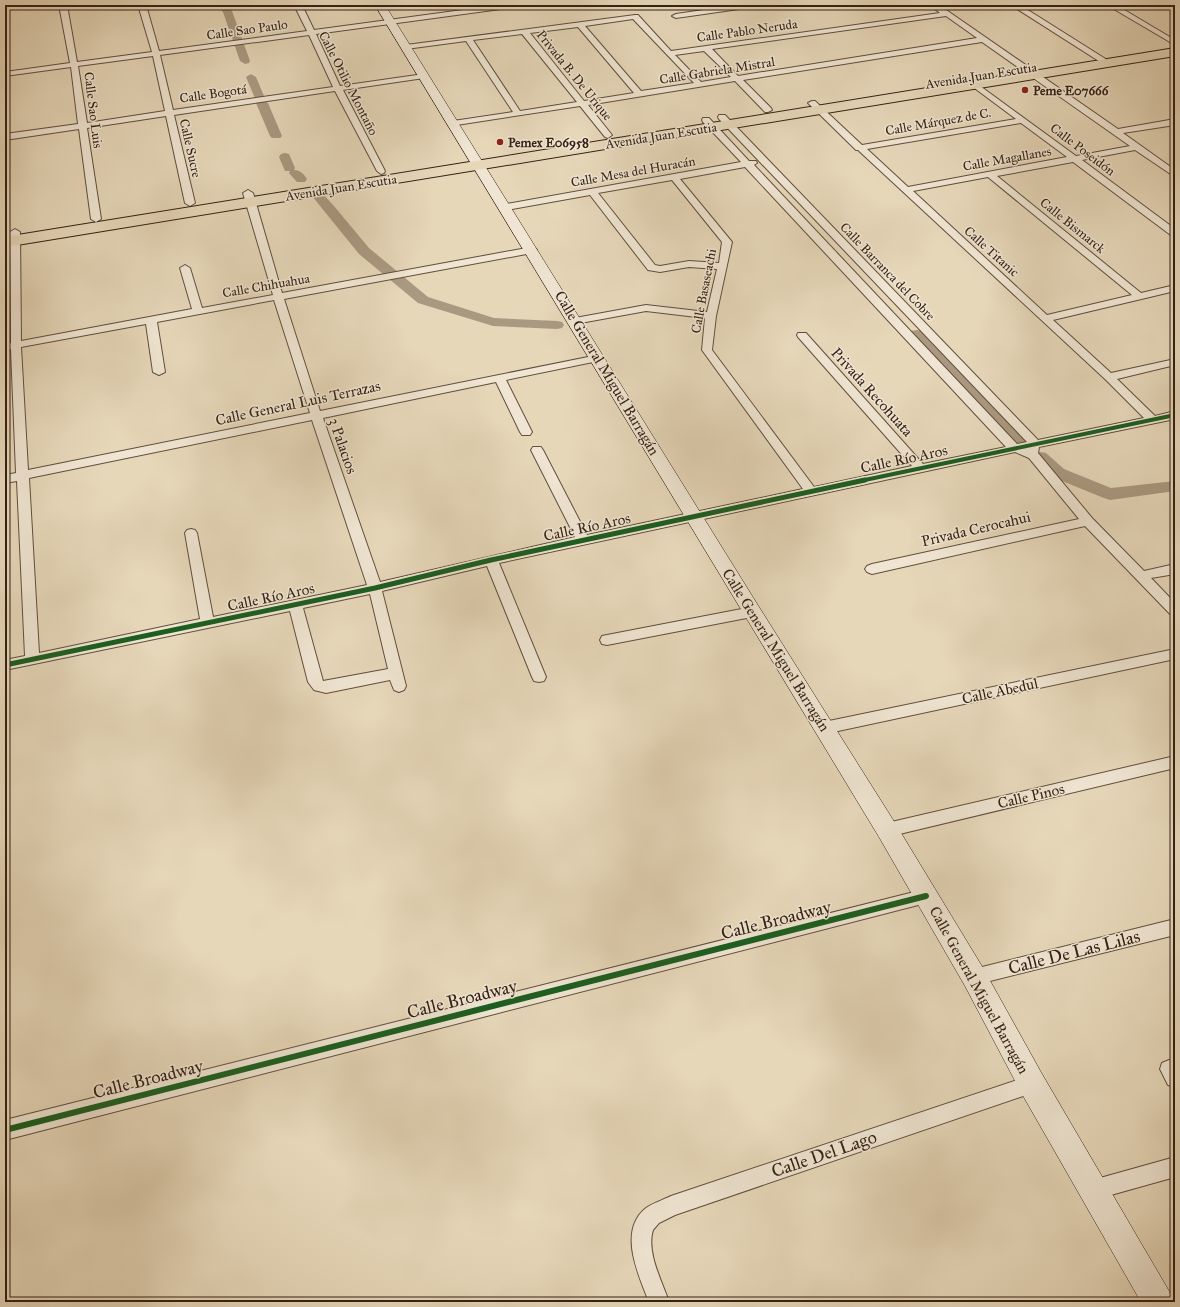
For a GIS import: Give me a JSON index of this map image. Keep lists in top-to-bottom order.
{
  "streets": {
    "main road": ["Avenida Juan Escutia", "Calle General Miguel Barragán"],
    "street": [
      "Calle Sao Paulo",
      "Calle Pablo Neruda",
      "Calle Gabriela Mistral",
      "Privada B. De Urique",
      "Calle Otilio Montaño",
      "Calle Bogotá",
      "Calle Sao Luis",
      "Calle Márquez de C.",
      "Calle Sucre",
      "Calle Poseidón",
      "Calle Magallanes",
      "Calle Mesa del Huracán",
      "Calle Bismarck",
      "Calle Titanic",
      "Calle Barranca del Cobre",
      "Calle Chihuahua",
      "Calle Basaseachi",
      "Privada Recohuata",
      "Calle General Luis Terrazas",
      "3 Palacios",
      "Calle Río Aros",
      "Privada Cerocahui",
      "Calle Abedul",
      "Calle Pinos",
      "Calle Broadway",
      "Calle De Las Lilas",
      "Calle Del Lago"
    ]
  },
  "crossings": [
    ["Calle Sao Paulo", "Calle Otilio Montaño"],
    ["Calle Sao Paulo", "Calle Sao Luis"],
    ["Calle Sao Paulo", "Calle Sucre"],
    ["Calle Sao Paulo", "Calle General Miguel Barragán"],
    ["Calle Gabriela Mistral", "Privada B. De Urique"],
    ["Calle Gabriela Mistral", "Calle General Miguel Barragán"],
    ["Privada B. De Urique", "Avenida Juan Escutia"],
    ["Avenida Juan Escutia", "Calle Otilio Montaño"],
    ["Avenida Juan Escutia", "Calle Sao Luis"],
    ["Avenida Juan Escutia", "Calle Sucre"],
    ["Avenida Juan Escutia", "Calle Poseidón"],
    ["Avenida Juan Escutia", "Calle Titanic"],
    ["Avenida Juan Escutia", "Calle Barranca del Cobre"],
    ["Avenida Juan Escutia", "Calle General Miguel Barragán"],
    ["Avenida Juan Escutia", "3 Palacios"],
    ["Calle Otilio Montaño", "Calle Bogotá"],
    ["Calle Bogotá", "Calle Sao Luis"],
    ["Calle Bogotá", "Calle Sucre"],
    ["Calle Bogotá", "Calle General Miguel Barragán"],
    ["Calle Márquez de C.", "Calle Poseidón"],
    ["Calle Márquez de C.", "Calle Titanic"],
    ["Calle Poseidón", "Calle Magallanes"],
    ["Calle Magallanes", "Calle Bismarck"],
    ["Calle Magallanes", "Calle Titanic"],
    ["Calle Mesa del Huracán", "Calle Barranca del Cobre"],
    ["Calle Mesa del Huracán", "Calle Basaseachi"],
    ["Calle Mesa del Huracán", "Calle General Miguel Barragán"],
    ["Calle Titanic", "Calle Río Aros"],
    ["Calle Barranca del Cobre", "Calle Río Aros"],
    ["Calle Chihuahua", "Calle General Miguel Barragán"],
    ["Calle Chihuahua", "3 Palacios"],
    ["Calle Basaseachi", "Calle Río Aros"],
    ["Calle General Miguel Barragán", "Calle General Luis Terrazas"],
    ["Calle General Miguel Barragán", "Calle Río Aros"],
    ["Calle General Miguel Barragán", "Calle Abedul"],
    ["Calle General Miguel Barragán", "Calle Pinos"],
    ["Calle General Miguel Barragán", "Calle Broadway"],
    ["Calle General Miguel Barragán", "Calle De Las Lilas"],
    ["Calle General Miguel Barragán", "Calle Del Lago"],
    ["Privada Recohuata", "Calle Río Aros"],
    ["Calle General Luis Terrazas", "3 Palacios"],
    ["3 Palacios", "Calle Río Aros"]
  ],
  "places": ["Peme E07666", "Pemex E06958"]
}
